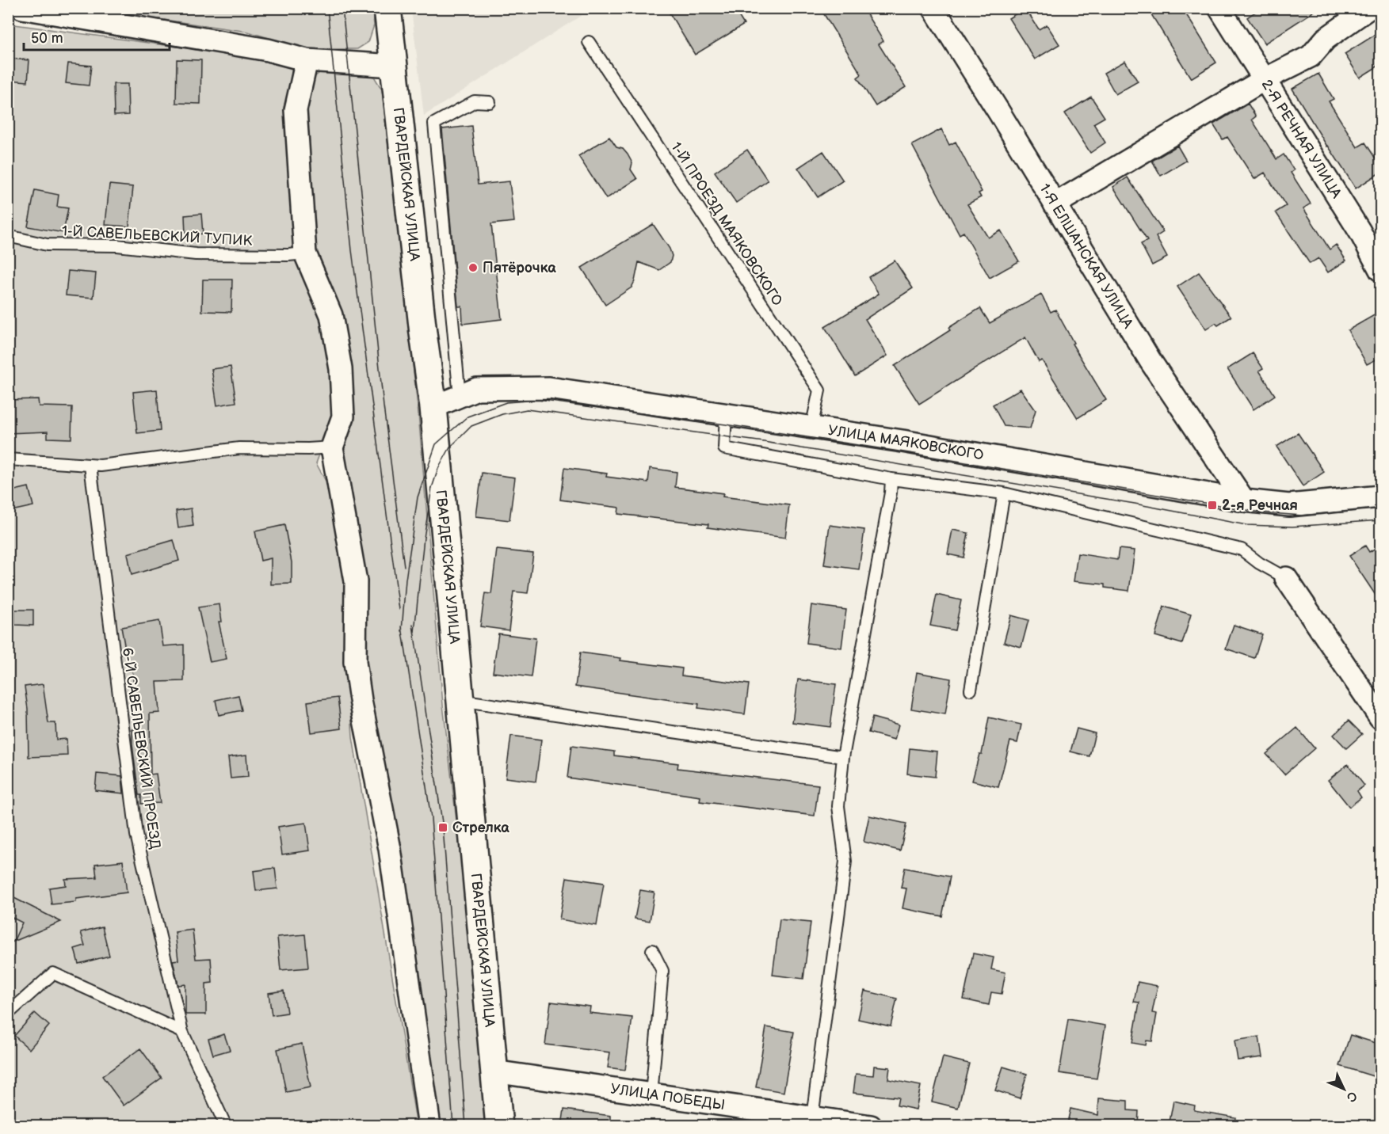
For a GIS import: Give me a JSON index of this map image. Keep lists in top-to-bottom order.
{
  "streets": {
    "main road": ["ГВАРДЕЙСКАЯ УЛИЦА"],
    "street": [
      "2-Я РЕЧНАЯ УЛИЦА",
      "1-Я ЕЛШАНСКАЯ УЛИЦА",
      "УЛИЦА МАЯКОВСКОГО",
      "УЛИЦА ПОБЕДЫ"
    ],
    "lane": ["1-Й ПРОЕЗД МАЯКОВСКОГО", "1-Й САВЕЛЬЕВСКИЙ ТУПИК", "6-Й САВЕЛЬЕВСКИЙ ПРОЕЗД"]
  },
  "crossings": [
    ["ГВАРДЕЙСКАЯ УЛИЦА", "УЛИЦА МАЯКОВСКОГО"],
    ["ГВАРДЕЙСКАЯ УЛИЦА", "УЛИЦА ПОБЕДЫ"],
    ["1-Й ПРОЕЗД МАЯКОВСКОГО", "УЛИЦА МАЯКОВСКОГО"],
    ["1-Я ЕЛШАНСКАЯ УЛИЦА", "УЛИЦА МАЯКОВСКОГО"]
  ],
  "places": {
    "other": ["Пятёрочка"],
    "transit": ["2-я Речная", "Стрелка"]
  },
  "scale_bar": "50 m",
  "north": "bottom right"
}
